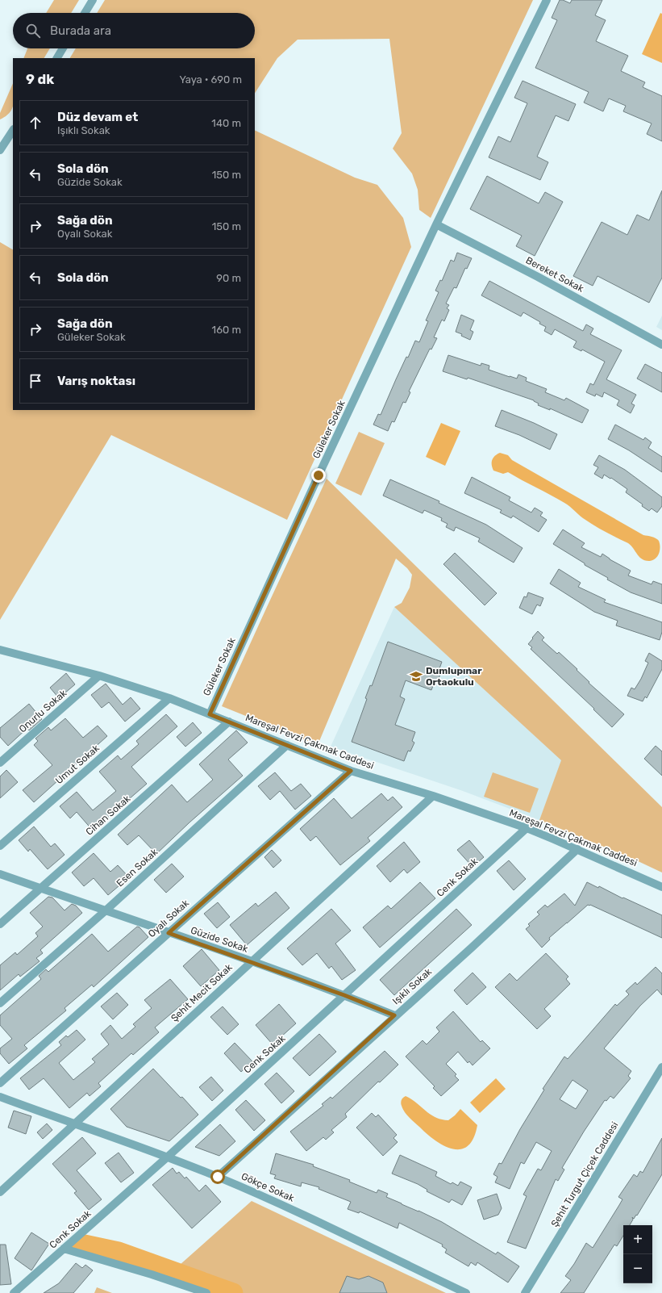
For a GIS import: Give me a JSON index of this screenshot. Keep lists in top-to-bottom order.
{
  "streets": {
    "street": [
      "Bereket Sokak",
      "Güleker Sokak",
      "Onurlu Sokak",
      "Mareşal Fevzi Çakmak Caddesi",
      "Umut Sokak",
      "Cihan Sokak",
      "Esen Sokak",
      "Cenk Sokak",
      "Oyalı Sokak",
      "Güzide Sokak",
      "Işıklı Sokak",
      "Şehit Mecit Sokak",
      "Şehit Turgut Çiçek Caddesi",
      "Gökçe Sokak"
    ]
  },
  "crossings": [
    ["Bereket Sokak", "Güleker Sokak"],
    ["Güleker Sokak", "Mareşal Fevzi Çakmak Caddesi"],
    ["Onurlu Sokak", "Mareşal Fevzi Çakmak Caddesi"],
    ["Mareşal Fevzi Çakmak Caddesi", "Umut Sokak"],
    ["Mareşal Fevzi Çakmak Caddesi", "Cihan Sokak"],
    ["Mareşal Fevzi Çakmak Caddesi", "Esen Sokak"],
    ["Mareşal Fevzi Çakmak Caddesi", "Cenk Sokak"],
    ["Mareşal Fevzi Çakmak Caddesi", "Oyalı Sokak"],
    ["Mareşal Fevzi Çakmak Caddesi", "Işıklı Sokak"],
    ["Mareşal Fevzi Çakmak Caddesi", "Şehit Mecit Sokak"],
    ["Cihan Sokak", "Güzide Sokak"],
    ["Esen Sokak", "Güzide Sokak"],
    ["Cenk Sokak", "Güzide Sokak"],
    ["Cenk Sokak", "Gökçe Sokak"],
    ["Oyalı Sokak", "Güzide Sokak"],
    ["Güzide Sokak", "Işıklı Sokak"],
    ["Güzide Sokak", "Şehit Mecit Sokak"],
    ["Işıklı Sokak", "Gökçe Sokak"],
    ["Şehit Mecit Sokak", "Gökçe Sokak"]
  ],
  "places": {
    "school or university": ["Dumlupınar Ortaokulu"]
  },
  "page": {
    "search": "Burada ara",
    "heading": ["9 dk", "Yaya · 690 m"],
    "list": [
      ["Düz devam et", "Işıklı Sokak", "140 m"],
      ["Sola dön", "Güzide Sokak", "150 m"],
      ["Sağa dön", "Oyalı Sokak", "150 m"],
      ["Sola dön", "90 m"],
      ["Sağa dön", "Güleker Sokak", "160 m"],
      "Varış noktası"
    ],
    "map_buttons": ["+", "−"]
  }
}
